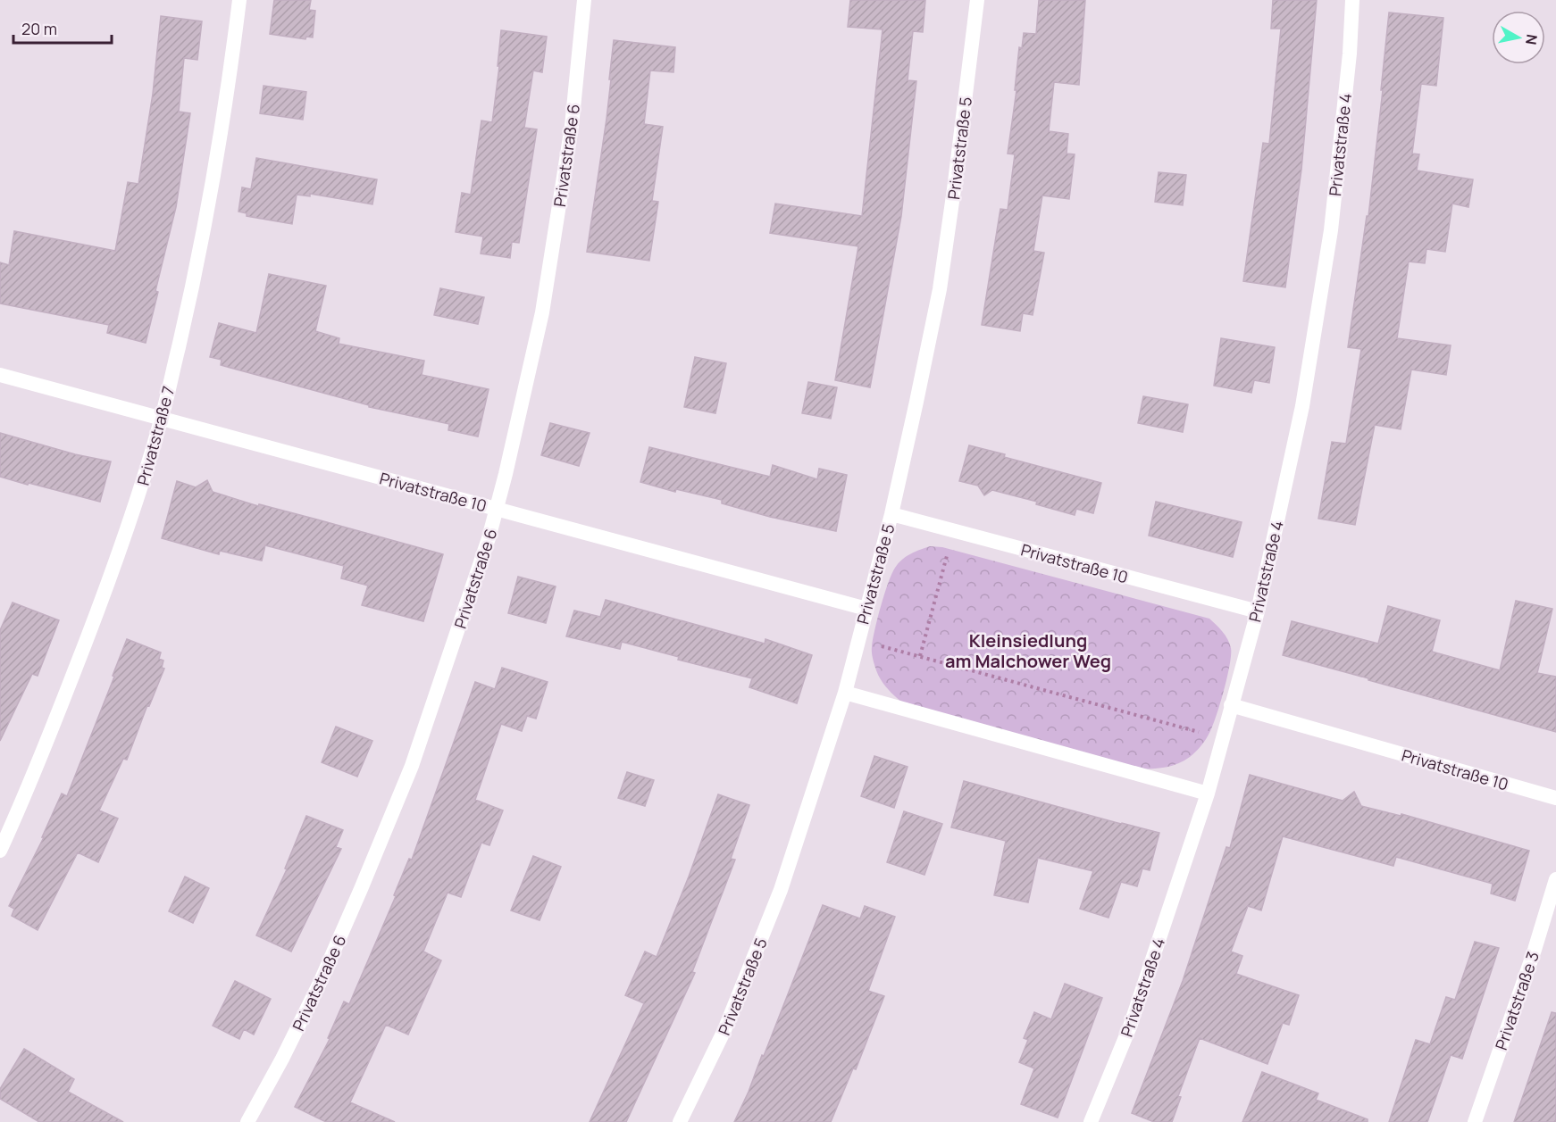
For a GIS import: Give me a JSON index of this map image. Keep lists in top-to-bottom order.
{
  "streets": {
    "street": [
      "Privatstraße 4",
      "Privatstraße 5",
      "Privatstraße 6",
      "Privatstraße 7",
      "Privatstraße 10",
      "Privatstraße 3"
    ]
  },
  "crossings": [
    ["Privatstraße 4", "Privatstraße 10"],
    ["Privatstraße 5", "Privatstraße 10"],
    ["Privatstraße 6", "Privatstraße 10"],
    ["Privatstraße 7", "Privatstraße 10"]
  ],
  "districts": ["Kleinsiedlung am Malchower Weg"],
  "scale_bar": "20 m",
  "north": "right"
}
